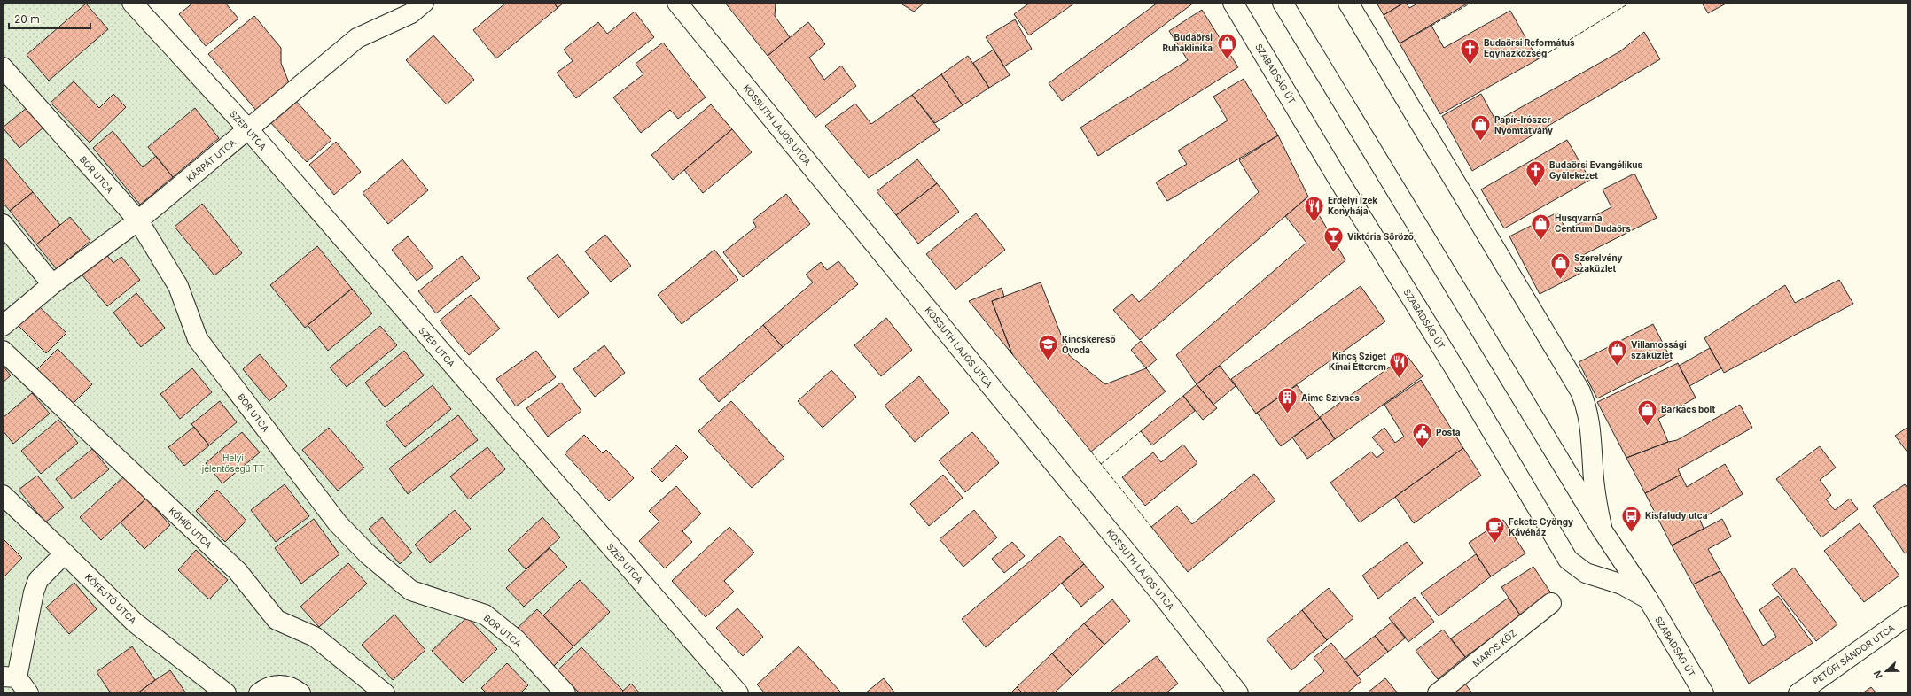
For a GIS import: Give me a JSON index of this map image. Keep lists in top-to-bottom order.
{
  "streets": {
    "street": [
      "SZABADSÁG ÚT",
      "KOSSUTH LAJOS UTCA",
      "SZÉP UTCA",
      "KÁRPÁT UTCA",
      "BOR UTCA",
      "KŐHÍD UTCA",
      "KŐFEJTŐ UTCA",
      "MAROS KÖZ",
      "PETŐFI SÁNDOR UTCA"
    ]
  },
  "crossings": [
    ["SZÉP UTCA", "KÁRPÁT UTCA"],
    ["KÁRPÁT UTCA", "BOR UTCA"]
  ],
  "parks": ["Helyi jelentőségű TT"],
  "places": {
    "shop": [
      "Budaörsi Ruhaklinika",
      "Papír-Irószer Nyomtatvány",
      "Husqvarna Centrum Budaörs",
      "Szerelvény szaküzlet",
      "Villamossági szaküzlet",
      "Barkács bolt"
    ],
    "church": ["Budaörsi Református Egyházközség", "Budaörsi Evangélikus Gyülekezet"],
    "restaurant": ["Erdélyi Ízek Konyhája", "Kincs Sziget Kínai Étterem"],
    "bar": ["Viktória Söröző"],
    "school or university": ["Kincskereső Óvoda"],
    "building": ["Aime Szivacs"],
    "public building": ["Posta"],
    "bus stop": ["Kisfaludy utca"],
    "cafe": ["Fekete Gyöngy Kávéház"]
  },
  "scale_bar": "20 m",
  "north": "left"
}
